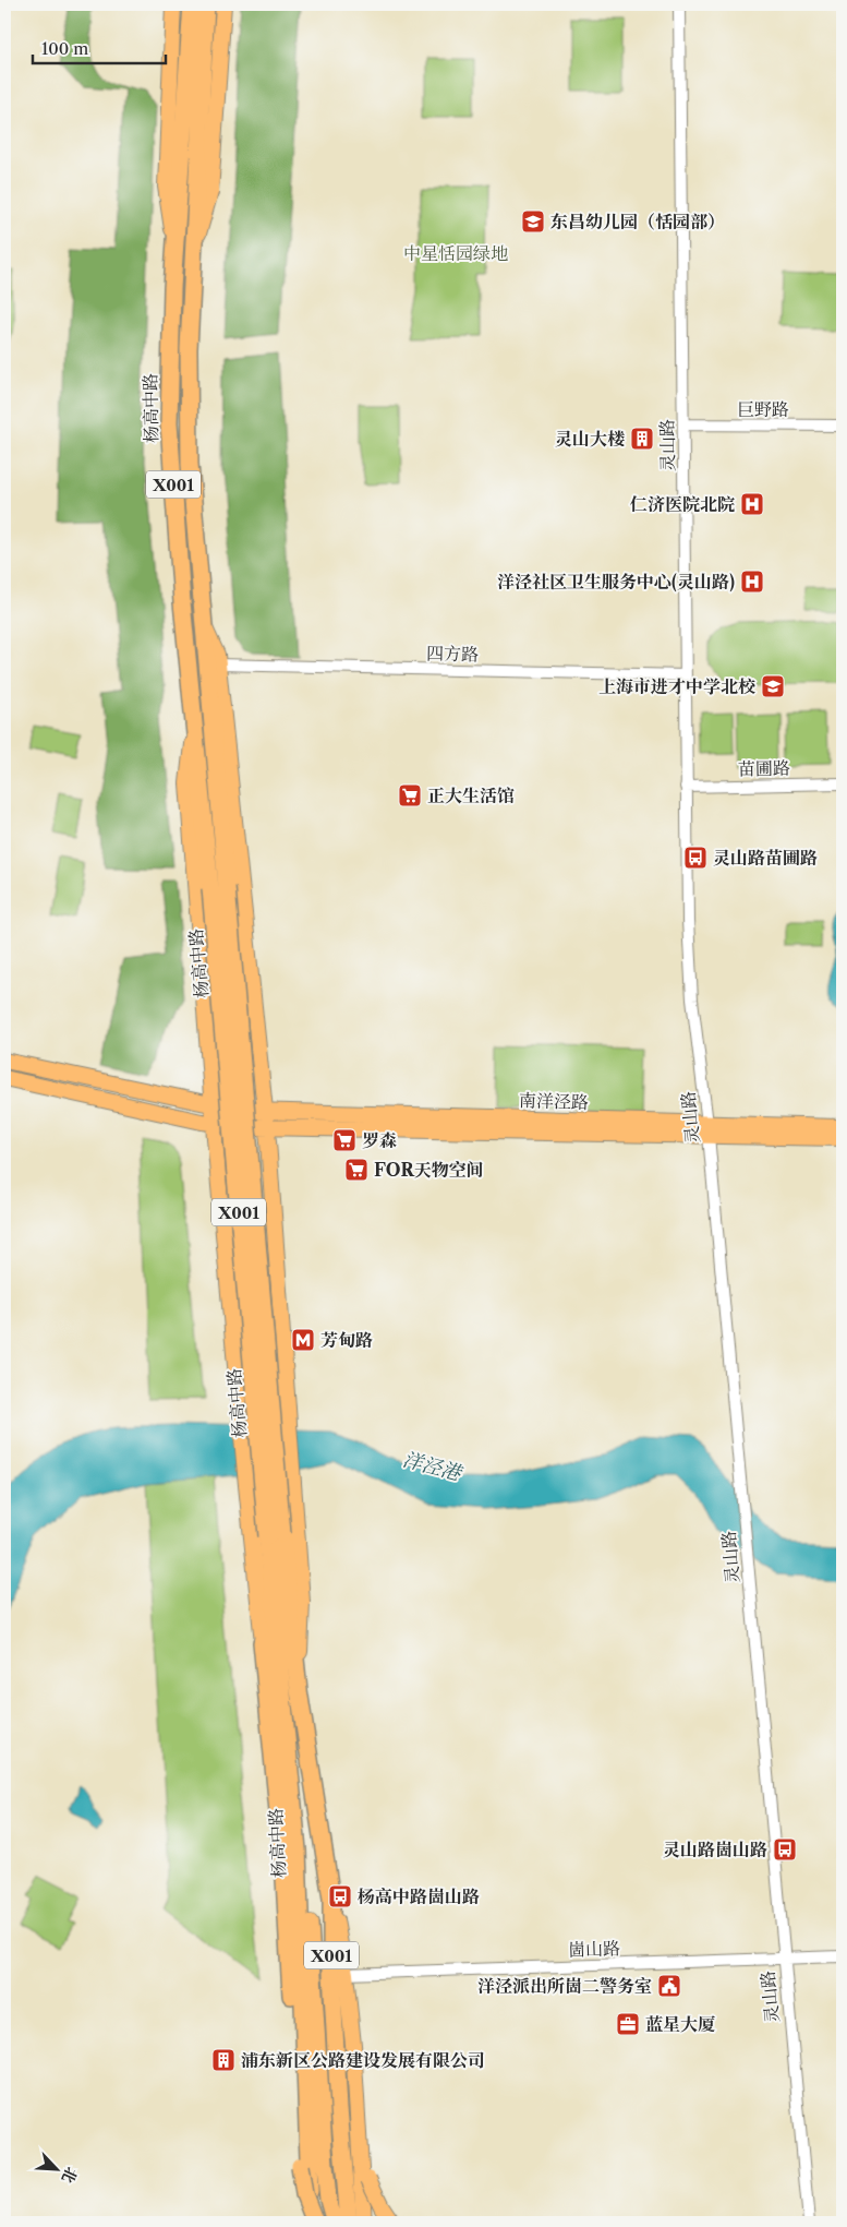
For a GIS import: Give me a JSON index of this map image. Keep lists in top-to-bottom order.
{
  "streets": {
    "highway": ["杨高中路", "X001"],
    "main road": ["南洋泾路"],
    "street": [
      "巨野路",
      "灵山路",
      "四方路",
      "苗圃路",
      "崮山路"
    ]
  },
  "crossings": [
    ["杨高中路", "X001"],
    ["杨高中路", "四方路"],
    ["杨高中路", "南洋泾路"],
    ["巨野路", "灵山路"],
    ["灵山路", "四方路"],
    ["灵山路", "苗圃路"],
    ["灵山路", "南洋泾路"],
    ["灵山路", "崮山路"],
    ["X001", "崮山路"]
  ],
  "water": ["洋泾港"],
  "parks": ["中星恬园绿地"],
  "places": {
    "school or university": ["东昌幼儿园（恬园部）", "上海市进才中学北校"],
    "building": ["灵山大楼", "浦东新区公路建设发展有限公司"],
    "hospital": ["仁济医院北院", "洋泾社区卫生服务中心(灵山路)"],
    "supermarket": ["正大生活馆", "罗森", "FOR天物空间"],
    "bus stop": ["灵山路苗圃路", "灵山路崮山路", "杨高中路崮山路"],
    "metro station": ["芳甸路"],
    "public building": ["洋泾派出所崮二警务室"],
    "office": ["蓝星大厦"]
  },
  "scale_bar": "100 m",
  "north": "bottom right"
}
